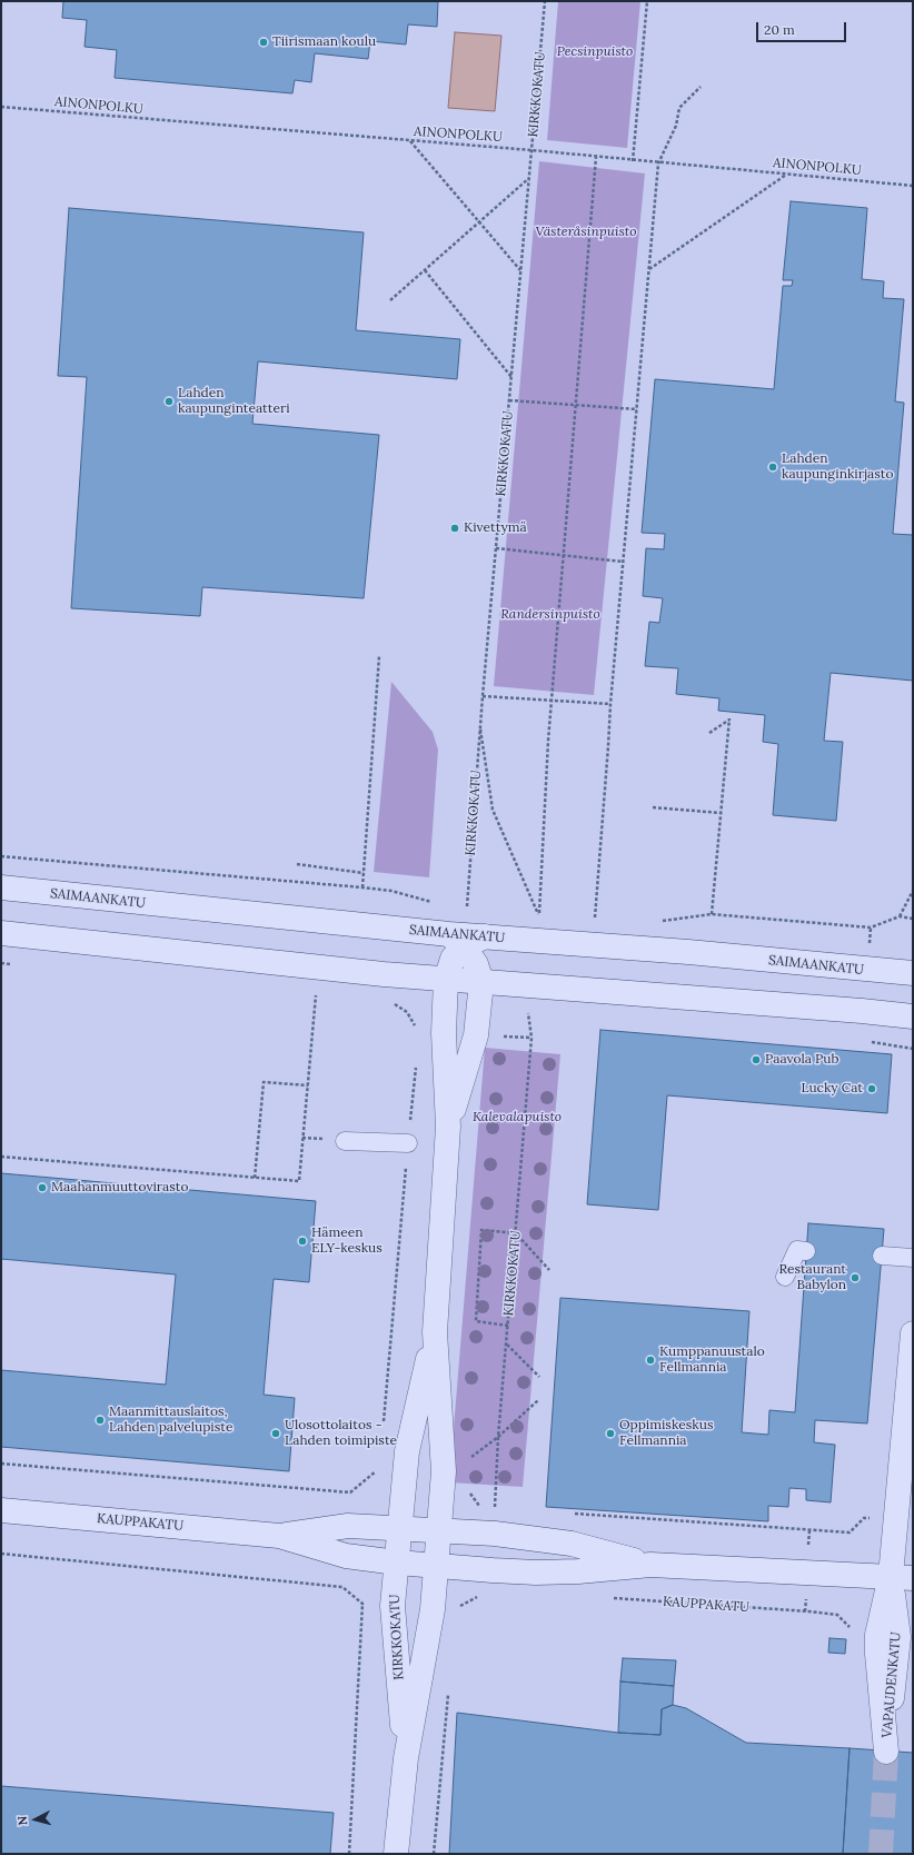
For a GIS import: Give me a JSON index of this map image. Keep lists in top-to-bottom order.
{
  "streets": {
    "street": [
      "KIRKKOKATU",
      "SAIMAANKATU",
      "KAUPPAKATU",
      "VAPAUDENKATU"
    ],
    "path": ["AINONPOLKU"]
  },
  "crossings": [
    ["KIRKKOKATU", "AINONPOLKU"],
    ["KIRKKOKATU", "SAIMAANKATU"],
    ["KIRKKOKATU", "KAUPPAKATU"],
    ["KAUPPAKATU", "VAPAUDENKATU"]
  ],
  "parks": [
    "Pecsinpuisto",
    "Västeråsinpuisto",
    "Randersinpuisto",
    "Kalevalapuisto"
  ],
  "places": [
    "Tiirismaan koulu",
    "Lahden kaupunginteatteri",
    "Lahden kaupunginkirjasto",
    "Kivettymä",
    "Paavola Pub",
    "Lucky Cat",
    "Maahanmuuttovirasto",
    "Hämeen ELY-keskus",
    "Restaurant Babylon",
    "Kumppanuustalo Fellmannia",
    "Maanmittauslaitos, Lahden palvelupiste",
    "Ulosottolaitos - Lahden toimipiste",
    "Oppimiskeskus Fellmannia"
  ],
  "scale_bar": "20 m",
  "north": "left"
}
